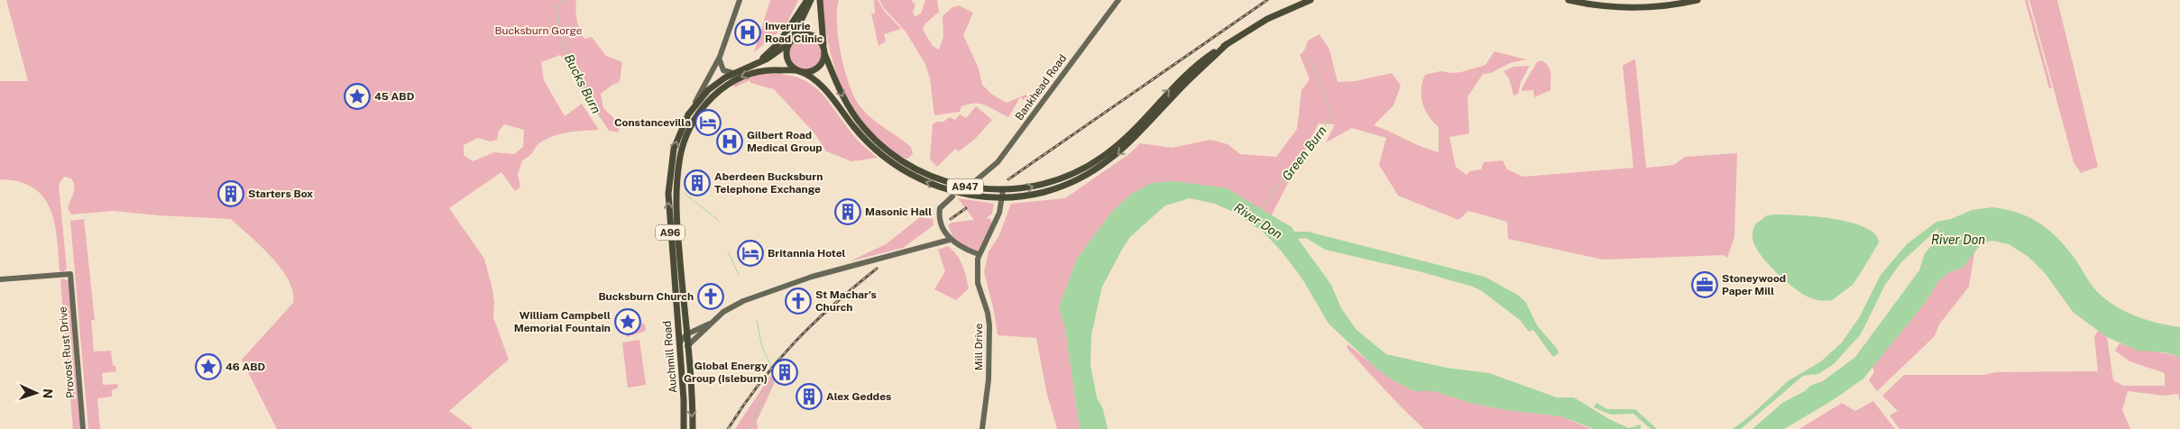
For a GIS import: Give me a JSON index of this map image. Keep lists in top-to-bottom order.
{
  "streets": {
    "main road": ["A947", "A96", "Auchmill Road"],
    "street": ["Bankhead Road", "Mill Drive", "Provost Rust Drive"]
  },
  "crossings": [
    ["A947", "A96"],
    ["A947", "Mill Drive"],
    ["A947", "Auchmill Road"],
    ["A96", "Auchmill Road"]
  ],
  "water": ["Bucks Burn", "Green Burn", "River Don"],
  "parks": ["Bucksburn Gorge"],
  "places": {
    "hospital": ["Inverurie Road Clinic", "Gilbert Road Medical Group"],
    "place": ["45 ABD", "William Campbell Memorial Fountain", "46 ABD"],
    "hotel": ["Constancevilla", "Britannia Hotel"],
    "building": [
      "Aberdeen Bucksburn Telephone Exchange",
      "Starters Box",
      "Masonic Hall",
      "Global Energy Group (Isleburn)",
      "Alex Geddes"
    ],
    "office": ["Stoneywood Paper Mill"],
    "church": ["Bucksburn Church", "St Machar's Church"]
  },
  "north": "right"
}
